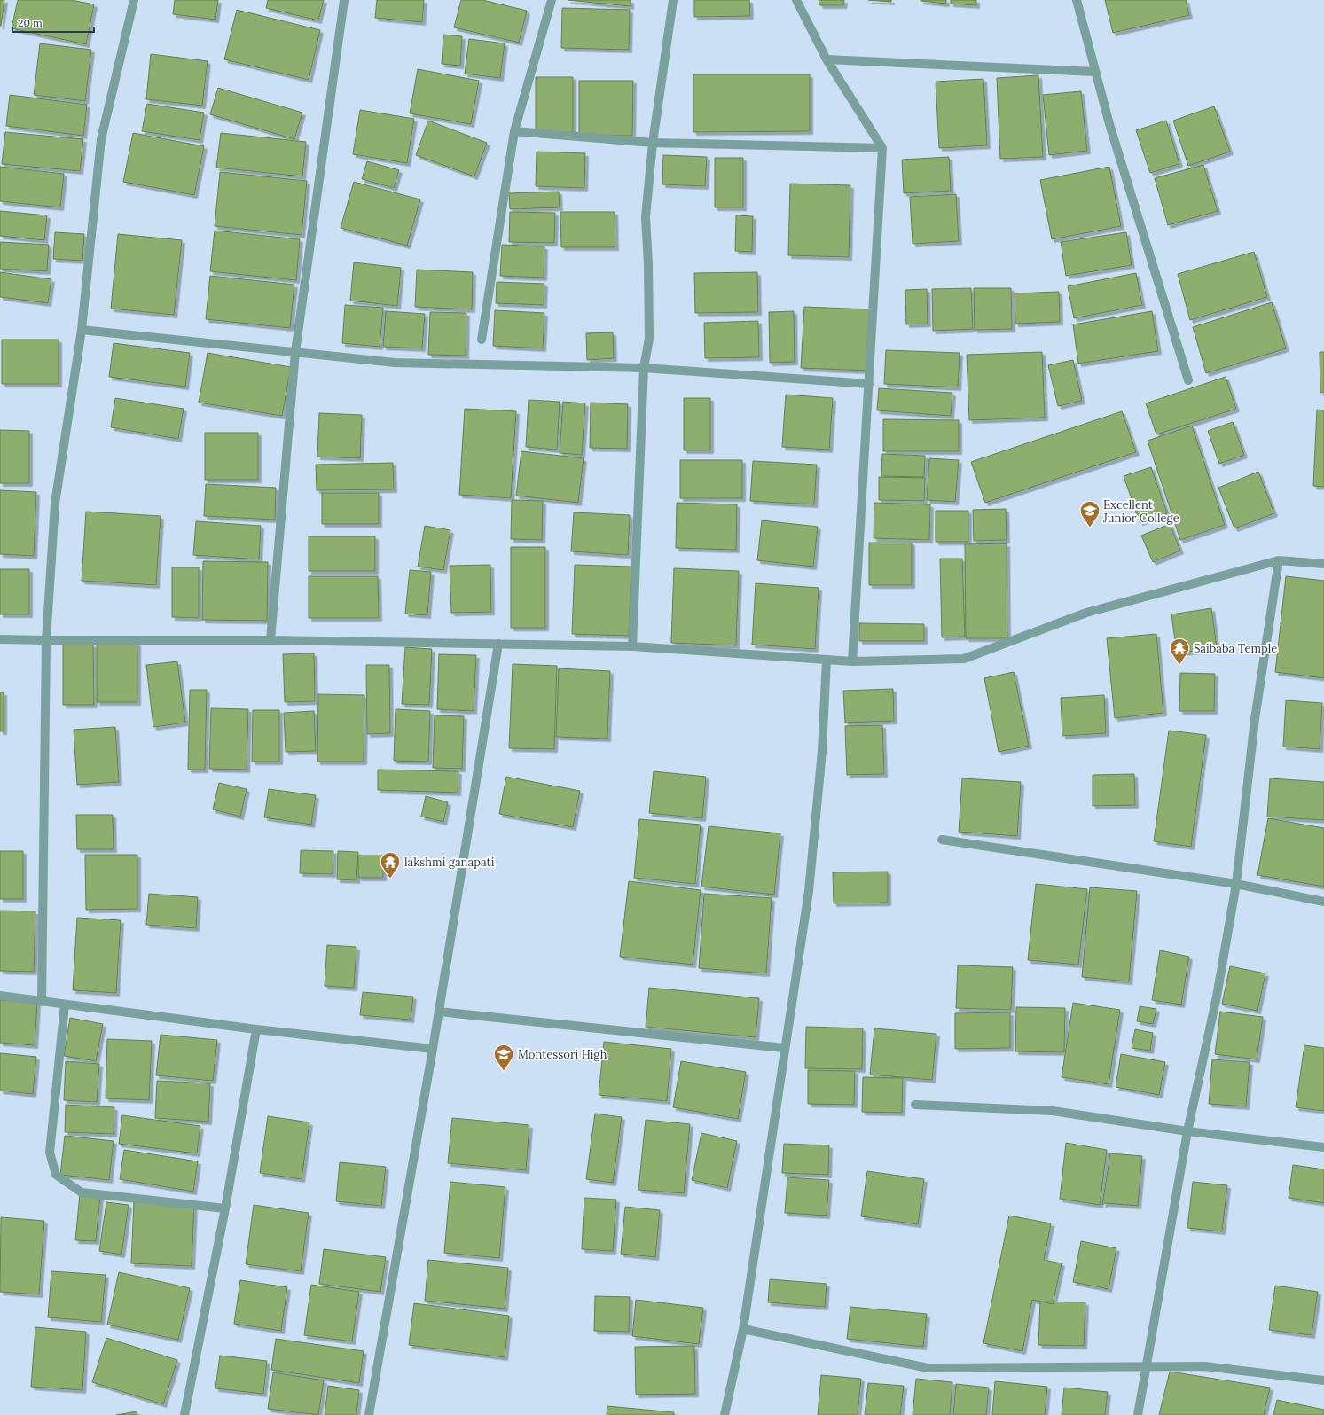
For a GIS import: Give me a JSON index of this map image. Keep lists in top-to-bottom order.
{
  "places": {
    "school or university": ["Excellent Junior College", "Montessori High"],
    "temple": ["Saibaba Temple", "lakshmi ganapati"]
  },
  "scale_bar": "20 m"
}
